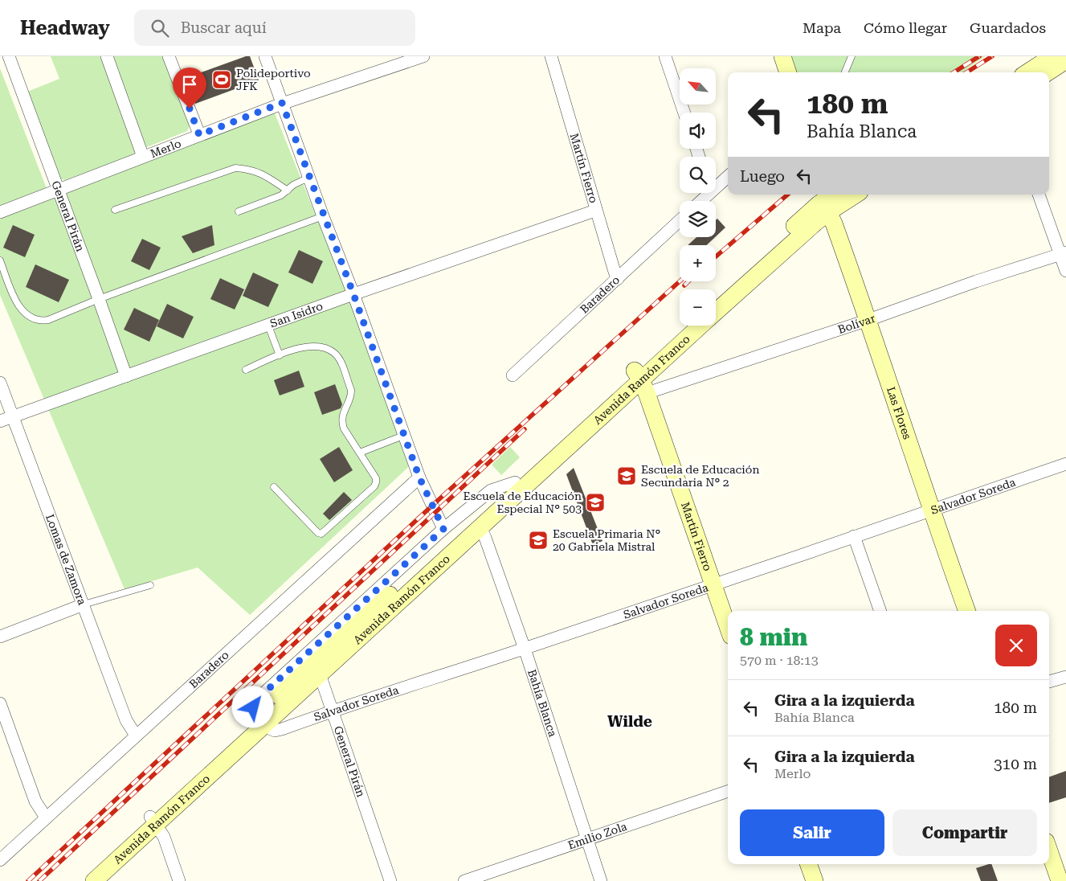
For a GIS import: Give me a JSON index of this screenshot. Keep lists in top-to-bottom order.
{
  "streets": {
    "main road": ["Martín Fierro", "Avenida Ramón Franco", "Las Flores"],
    "street": [
      "Merlo",
      "General Pirán",
      "Baradero",
      "San Isidro",
      "Bolívar",
      "Salvador Soreda",
      "Lomas de Zamora",
      "Bahía Blanca",
      "Emilio Zola"
    ]
  },
  "crossings": [
    ["Merlo", "General Pirán"],
    ["Martín Fierro", "Baradero"],
    ["Martín Fierro", "San Isidro"],
    ["Martín Fierro", "Bolívar"],
    ["Martín Fierro", "Avenida Ramón Franco"],
    ["Martín Fierro", "Salvador Soreda"],
    ["General Pirán", "San Isidro"],
    ["General Pirán", "Avenida Ramón Franco"],
    ["General Pirán", "Salvador Soreda"],
    ["Baradero", "Lomas de Zamora"],
    ["San Isidro", "Lomas de Zamora"],
    ["Bolívar", "Avenida Ramón Franco"],
    ["Bolívar", "Las Flores"],
    ["Avenida Ramón Franco", "Las Flores"],
    ["Avenida Ramón Franco", "Salvador Soreda"],
    ["Avenida Ramón Franco", "Bahía Blanca"],
    ["Las Flores", "Salvador Soreda"],
    ["Salvador Soreda", "Bahía Blanca"],
    ["Bahía Blanca", "Emilio Zola"]
  ],
  "districts": ["Wilde"],
  "places": {
    "sports": ["Polideportivo JFK"],
    "school or university": ["Escuela de Educación Secundaria N° 2", "Escuela de Educación Especial N° 503", "Escuela Primaria N° 20 Gabriela Mistral"]
  },
  "north": "top left",
  "page": {
    "header": "Headway",
    "search": "Buscar aquí",
    "nav": ["Mapa", "Cómo llegar", "Guardados"],
    "map_buttons": ["+", "−"],
    "turn": ["180 m", "Bahía Blanca"],
    "then": "Luego",
    "heading": ["8 min", "570 m · 18:13"],
    "list": [
      {
        "name": "Gira a la izquierda",
        "note": "Bahía Blanca",
        "value": "180 m"
      },
      {
        "name": "Gira a la izquierda",
        "note": "Merlo",
        "value": "310 m"
      }
    ],
    "buttons": ["Salir", "Compartir"]
  }
}
